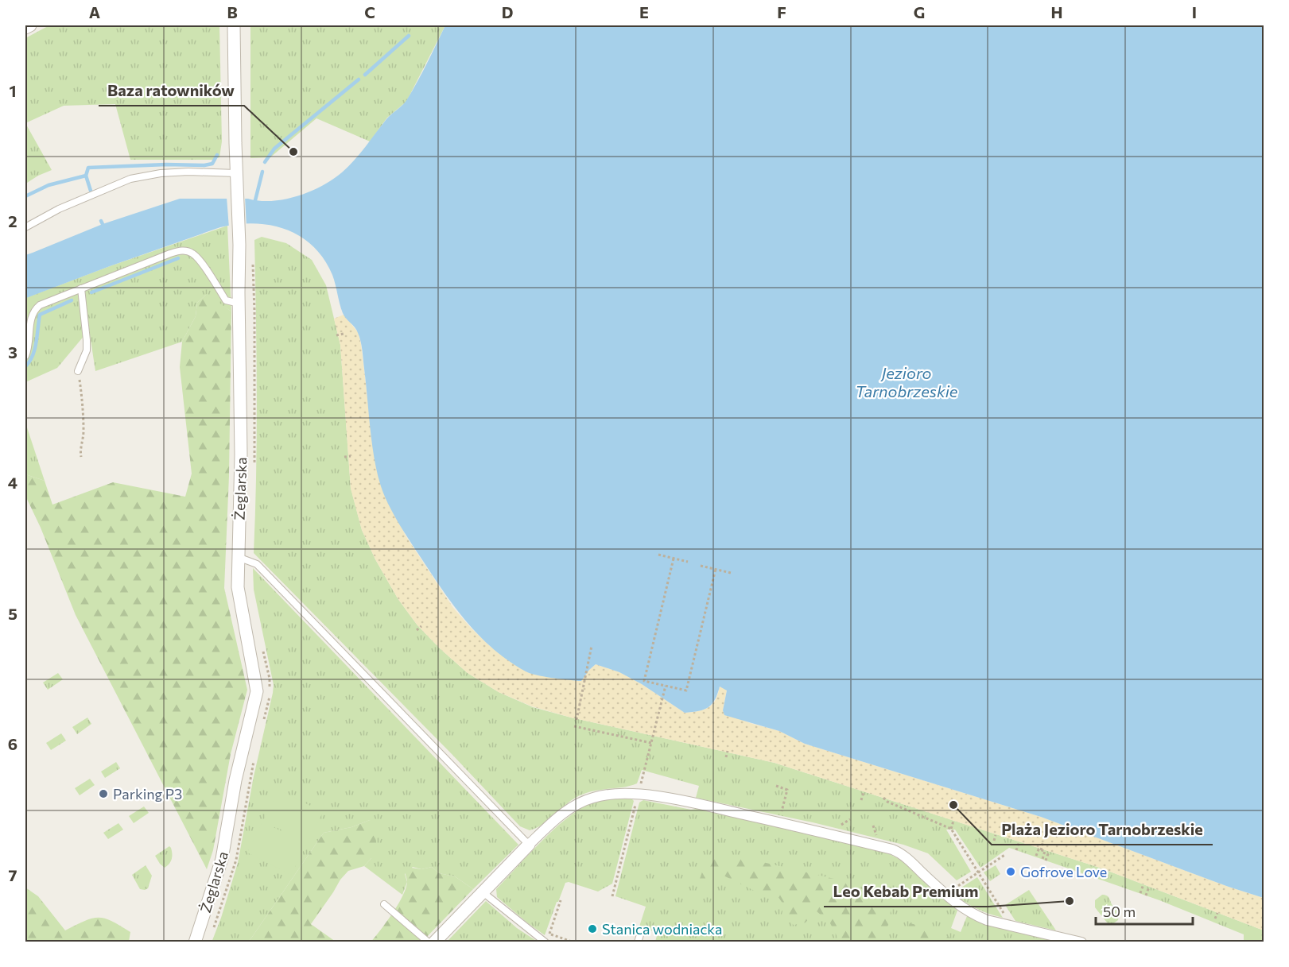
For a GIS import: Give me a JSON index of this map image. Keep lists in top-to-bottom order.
{
  "streets": {
    "street": ["Żeglarska"]
  },
  "water": ["Jezioro Tarnobrzeskie"],
  "places": [
    "Baza ratowników",
    "Parking P3",
    "Plaża Jezioro Tarnobrzeskie",
    "Gofrove Love",
    "Leo Kebab Premium",
    "Stanica wodniacka"
  ],
  "scale_bar": "50 m",
  "grid": {
    "columns": [
      "A",
      "B",
      "C",
      "D",
      "E",
      "F",
      "G",
      "H",
      "I"
    ],
    "rows": [
      "1",
      "2",
      "3",
      "4",
      "5",
      "6",
      "7"
    ]
  }
}
